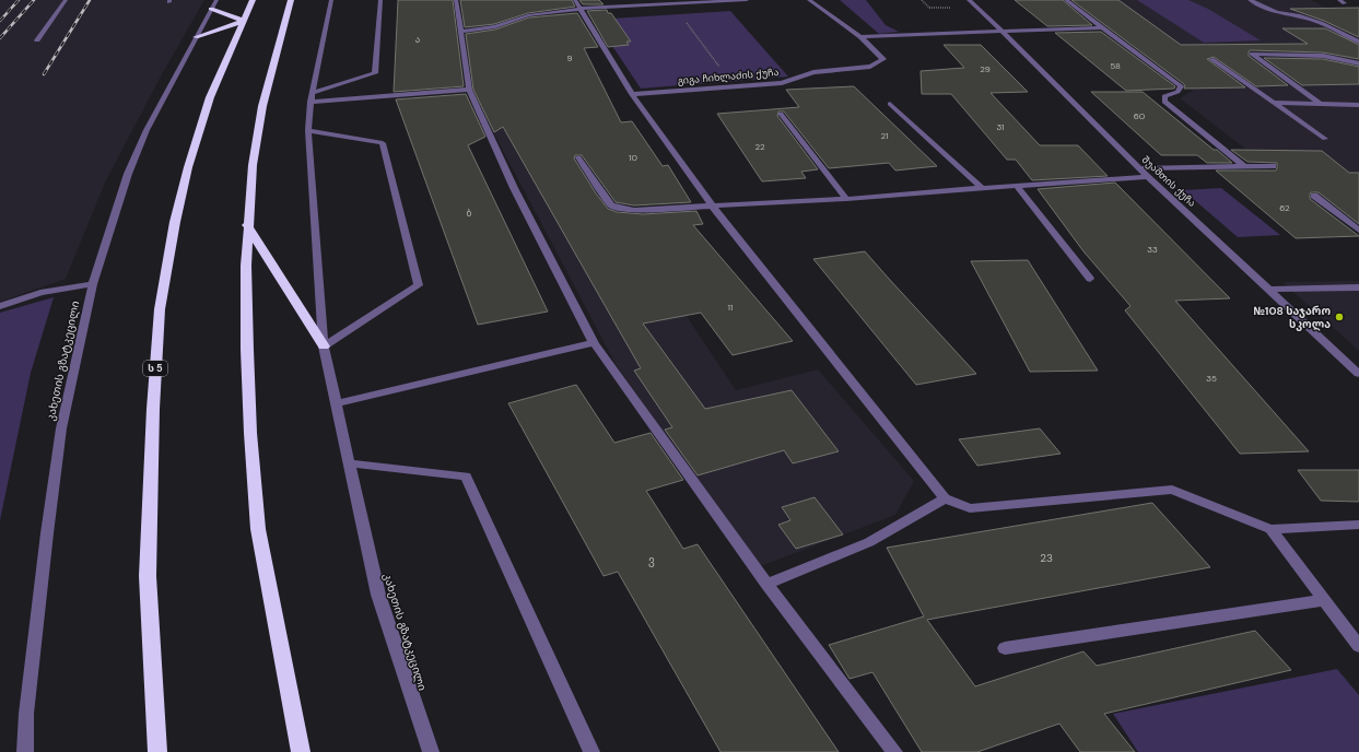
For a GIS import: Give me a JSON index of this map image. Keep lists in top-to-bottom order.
{
  "streets": {
    "highway": ["ს 5"],
    "street": ["გიგა ჩიხლაძის ქუჩა", "შუამთის ქუჩა", "კახეთის გზატკეცილი"]
  },
  "places": ["№108 საჯარო სკოლა"],
  "house_numbers": [
    "ა",
    "9",
    "58",
    "29",
    "60",
    "31",
    "21",
    "22",
    "10",
    "62",
    "ბ",
    "33",
    "11",
    "35",
    "23",
    "ვ"
  ]
}
